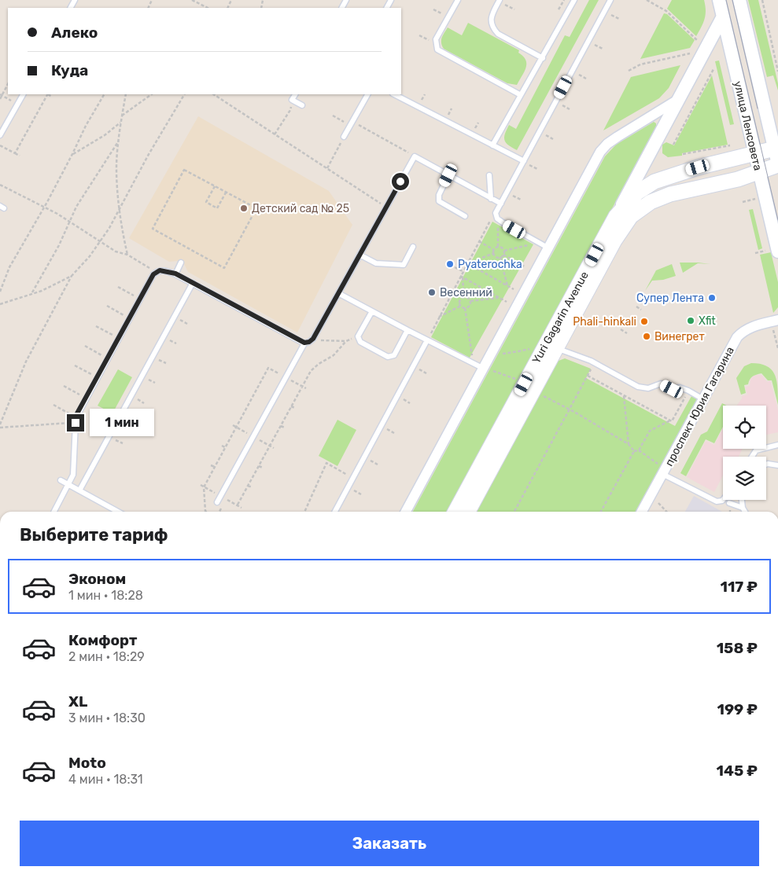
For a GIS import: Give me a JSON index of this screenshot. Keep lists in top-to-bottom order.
{
  "streets": {
    "main road": ["Yuri Gagarin Avenue"],
    "street": ["улица Ленсовета", "проспект Юрия Гагарина"]
  },
  "crossings": [
    ["улица Ленсовета", "Yuri Gagarin Avenue"]
  ],
  "places": [
    "Детский сад № 25",
    "Pyaterochka",
    "Весенний",
    "Супер Лента",
    "Xfit",
    "Phali-hinkali",
    "Винегрет"
  ],
  "page": {
    "banner": ["Алеко", "Куда"],
    "bubble": "1 мин",
    "heading": "Выберите тариф",
    "list": [
      {
        "name": "Эконом",
        "note": "1 мин · 18:28",
        "value": "117 ₽"
      },
      {
        "name": "Комфорт",
        "note": "2 мин · 18:29",
        "value": "158 ₽"
      },
      {
        "name": "XL",
        "note": "3 мин · 18:30",
        "value": "199 ₽"
      },
      {
        "name": "Moto",
        "note": "4 мин · 18:31",
        "value": "145 ₽"
      }
    ],
    "buttons": "Заказать"
  }
}
